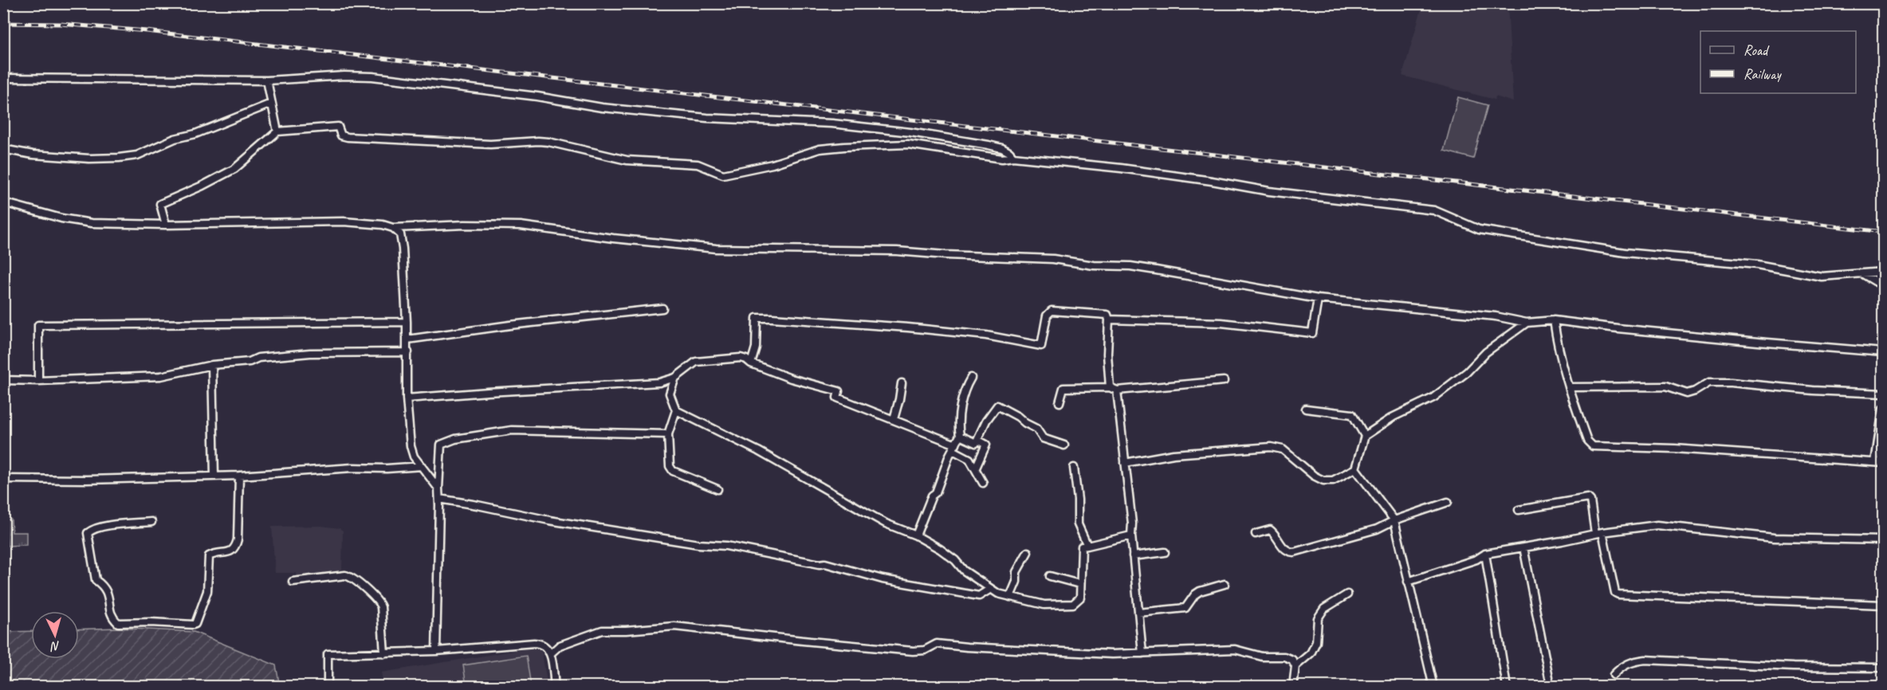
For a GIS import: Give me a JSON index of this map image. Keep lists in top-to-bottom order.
{
  "legend": ["Road", "Railway"],
  "north": "bottom"
}
